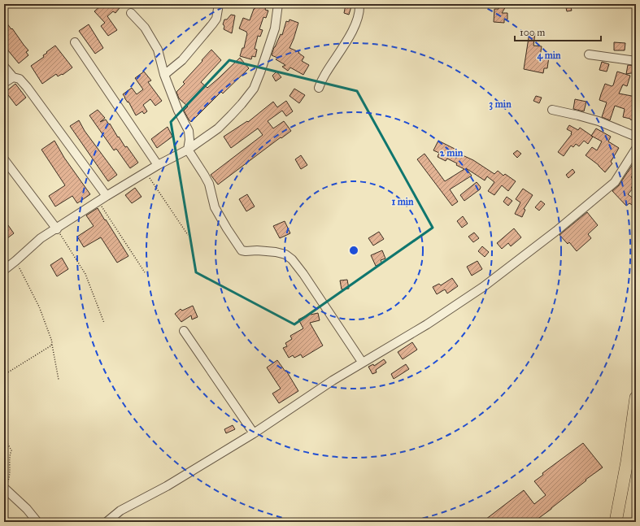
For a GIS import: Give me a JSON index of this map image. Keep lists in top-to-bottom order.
{
  "scale_bar": "100 m",
  "rings": [
    "4 min",
    "3 min",
    "2 min",
    "1 min"
  ]
}
